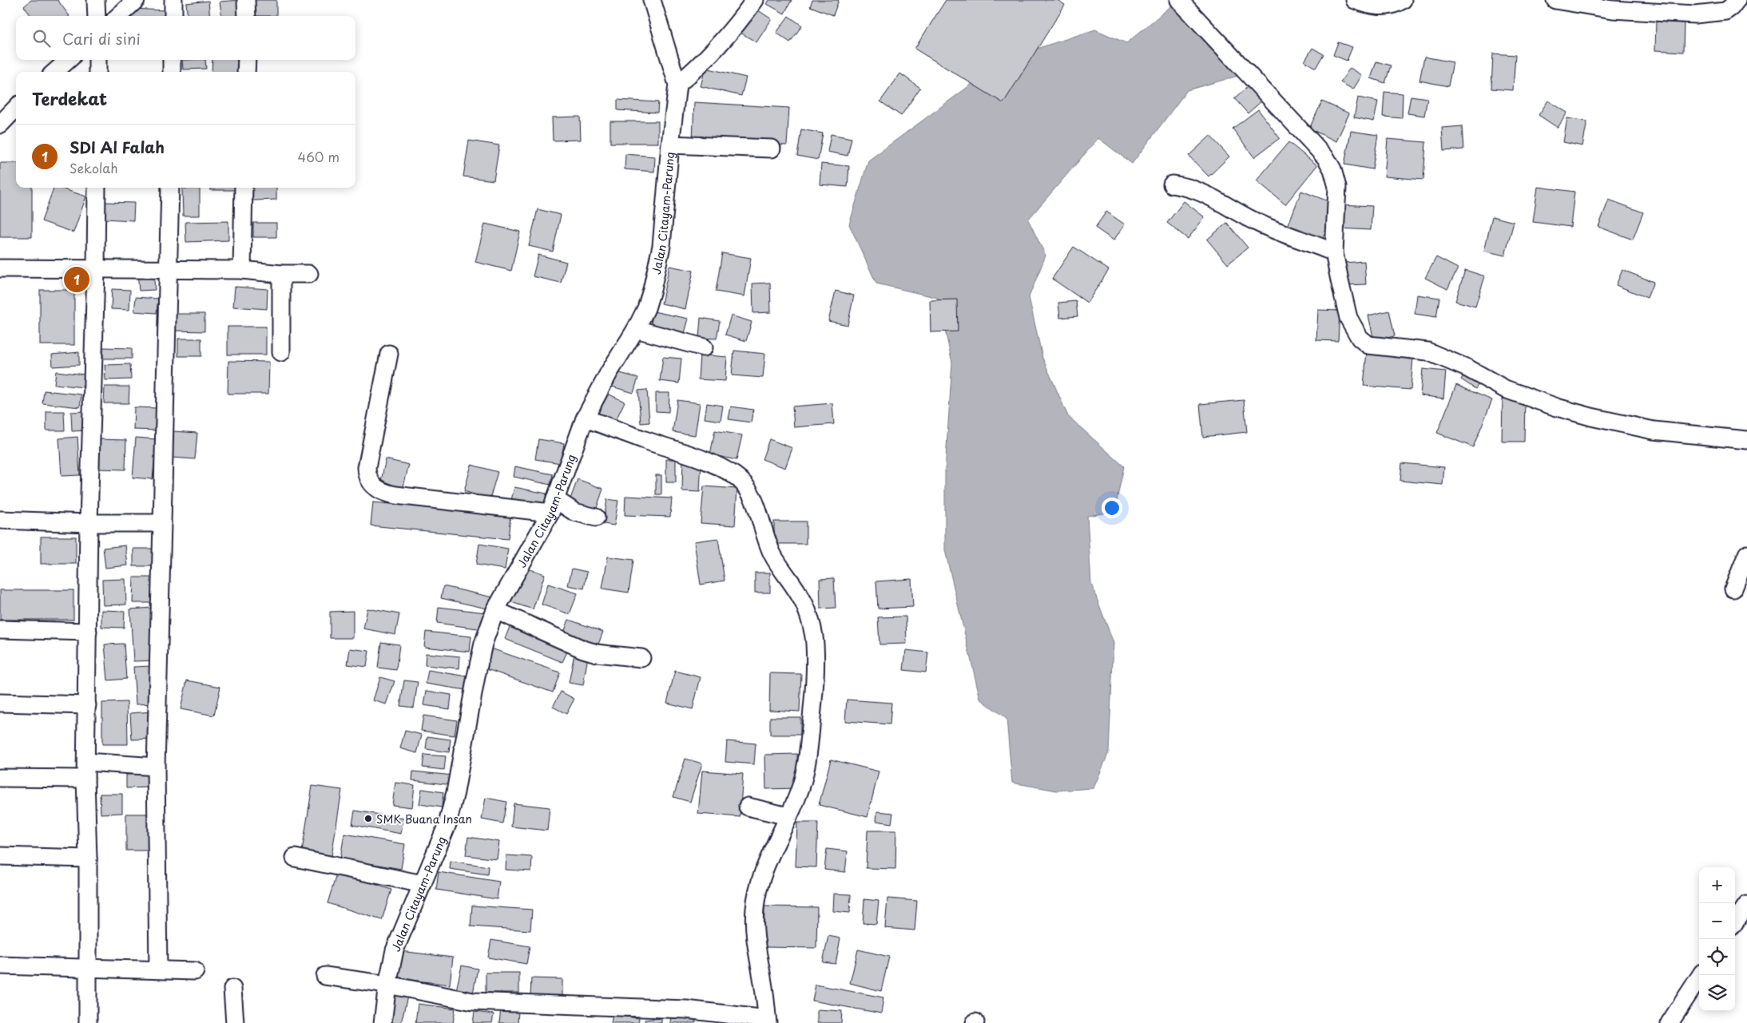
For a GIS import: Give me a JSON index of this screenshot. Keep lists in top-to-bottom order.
{
  "streets": {
    "street": ["Jalan Citayam-Parung"]
  },
  "places": ["SMK Buana Insan"],
  "page": {
    "search": "Cari di sini",
    "heading": "Terdekat",
    "list": [
      {
        "mark": "1",
        "name": "SDI Al Falah",
        "note": "Sekolah",
        "value": "460 m"
      }
    ],
    "pins": "1",
    "map_buttons": ["+", "−"]
  }
}
